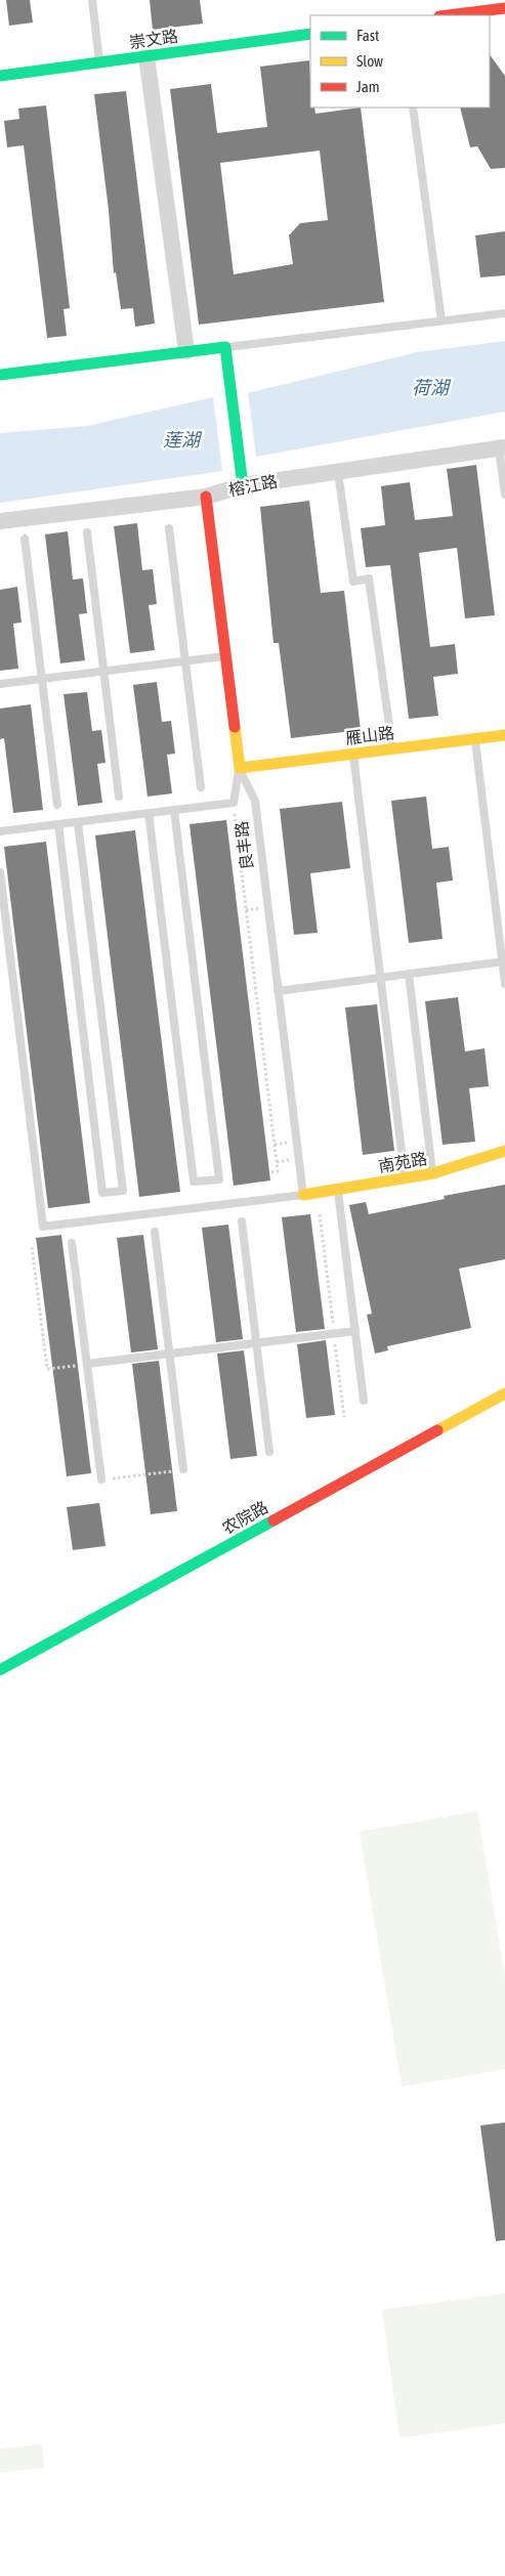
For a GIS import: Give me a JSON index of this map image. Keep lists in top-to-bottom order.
{
  "streets": {
    "street": [
      "崇文路",
      "榕江路",
      "雁山路",
      "良丰路",
      "南苑路",
      "农院路"
    ]
  },
  "crossings": [
    ["榕江路", "良丰路"],
    ["雁山路", "良丰路"],
    ["良丰路", "南苑路"]
  ],
  "water": ["荷湖", "莲湖"],
  "legend": ["Fast", "Slow", "Jam"]
}
